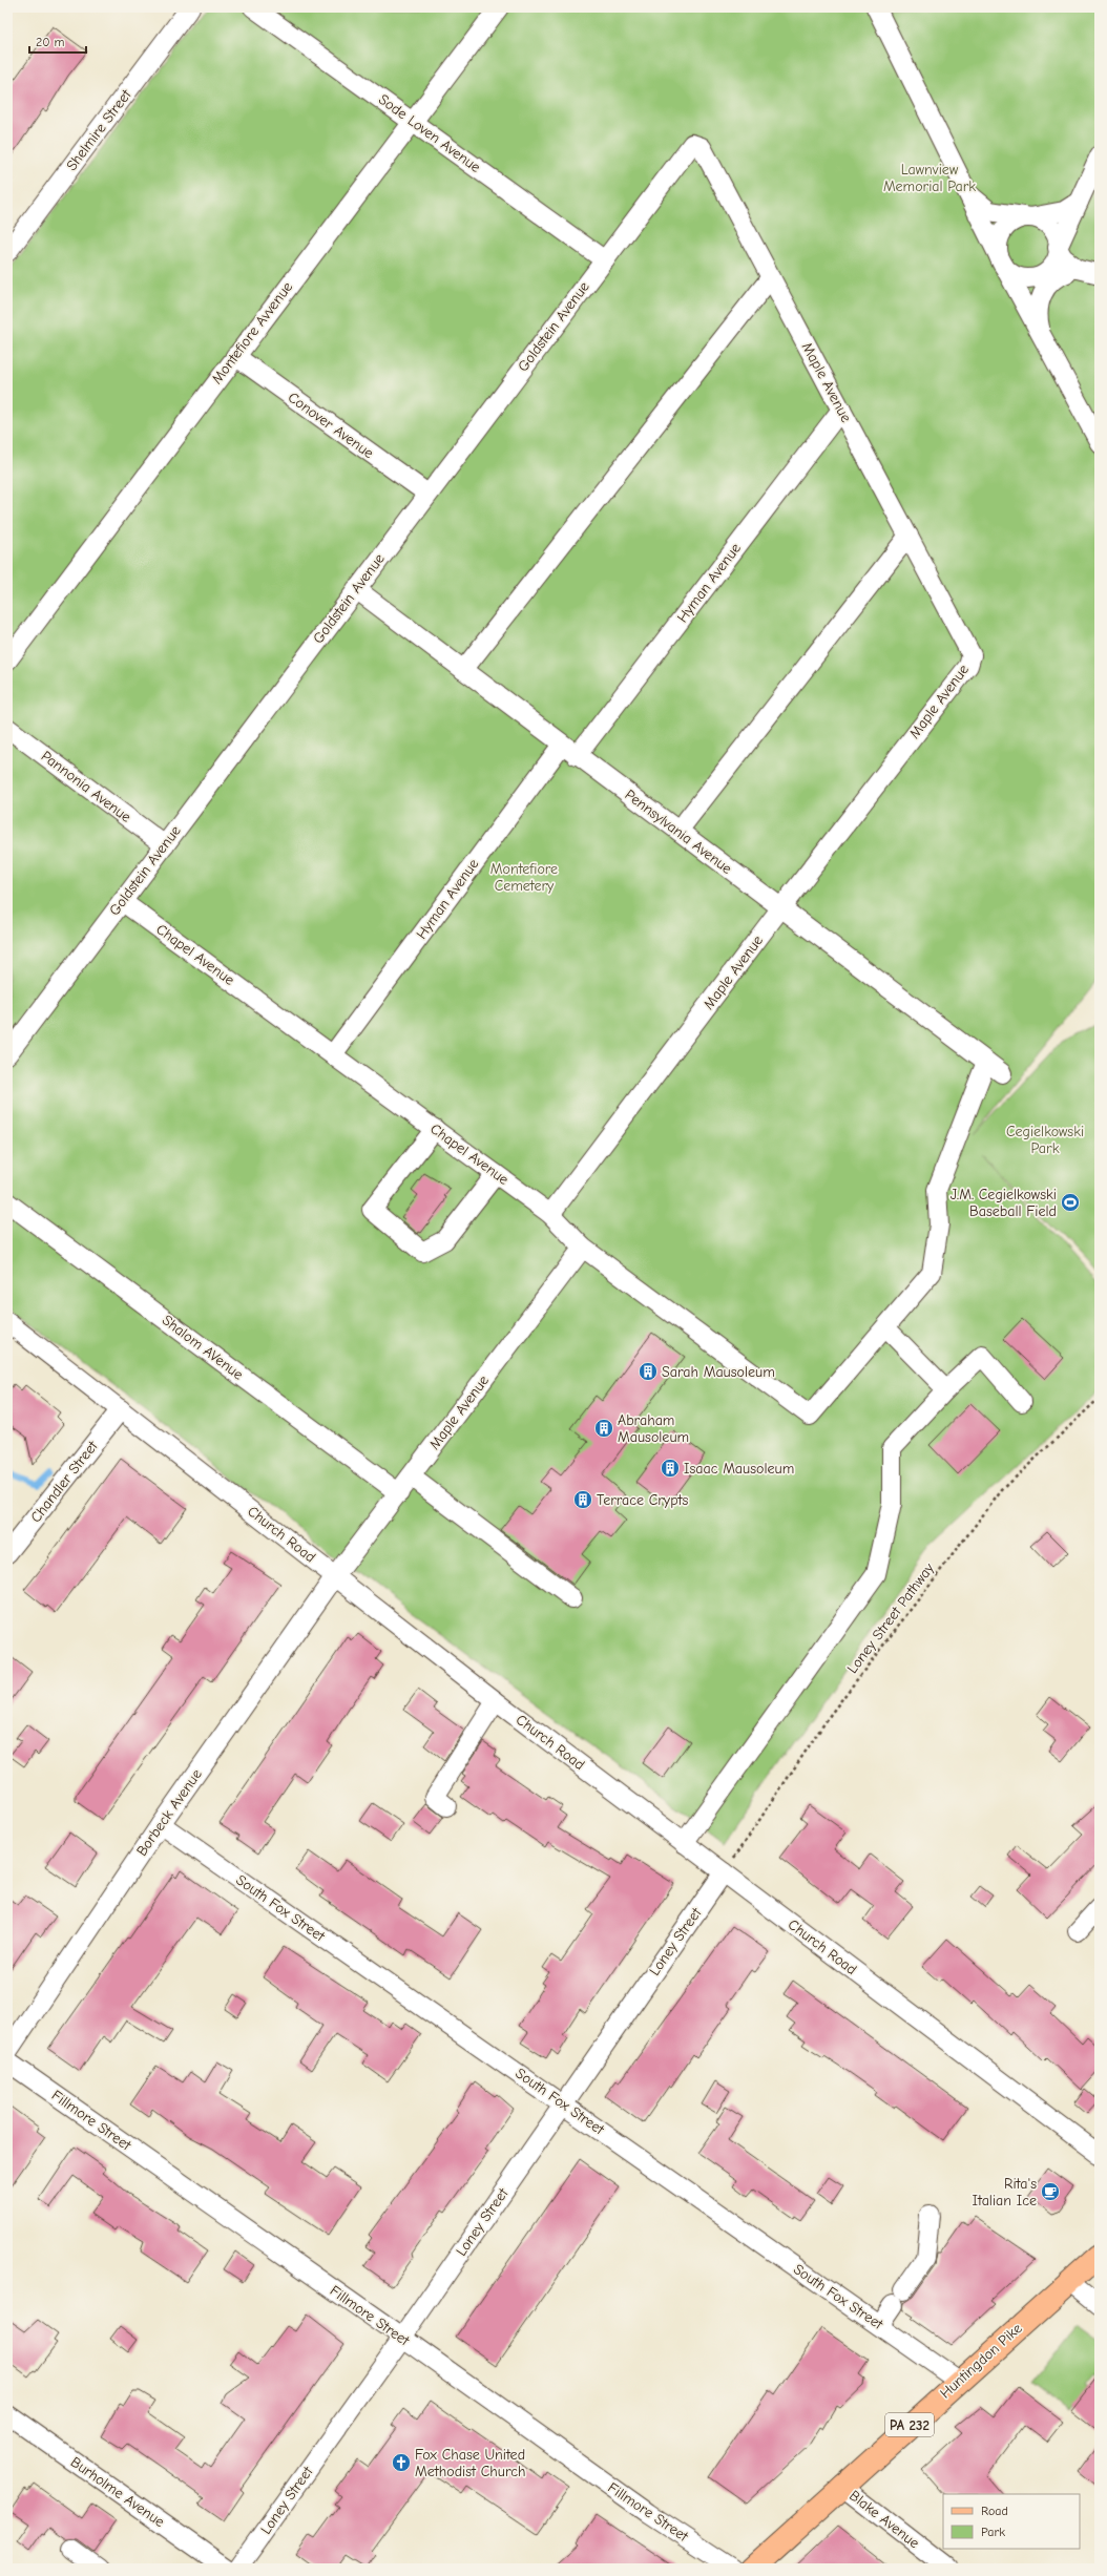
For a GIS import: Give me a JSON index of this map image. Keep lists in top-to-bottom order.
{
  "streets": {
    "main road": ["Huntingdon Pike", "PA 232"],
    "street": [
      "Shelmire Street",
      "Sode Loven Avenue",
      "Goldstein Avenue",
      "Montefiore Avvenue",
      "Maple Avenue",
      "Conover Avenue",
      "Hyman Avenue",
      "Pannonia Avenue",
      "Pennsylvania Avenue",
      "Chapel Avenue",
      "Shalom AVenue",
      "Chandler Street",
      "Church Road",
      "Borbeck Avenue",
      "South Fox Street",
      "Loney Street",
      "Fillmore Street",
      "Burholme Avenue",
      "Blake Avenue"
    ],
    "path": ["Loney Street Pathway"]
  },
  "crossings": [
    ["Sode Loven Avenue", "Goldstein Avenue"],
    ["Sode Loven Avenue", "Montefiore Avvenue"],
    ["Goldstein Avenue", "Maple Avenue"],
    ["Goldstein Avenue", "Conover Avenue"],
    ["Goldstein Avenue", "Pannonia Avenue"],
    ["Goldstein Avenue", "Pennsylvania Avenue"],
    ["Goldstein Avenue", "Chapel Avenue"],
    ["Montefiore Avvenue", "Conover Avenue"],
    ["Maple Avenue", "Hyman Avenue"],
    ["Maple Avenue", "Pennsylvania Avenue"],
    ["Maple Avenue", "Chapel Avenue"],
    ["Maple Avenue", "Shalom AVenue"],
    ["Maple Avenue", "Church Road"],
    ["Maple Avenue", "Borbeck Avenue"],
    ["Hyman Avenue", "Pennsylvania Avenue"],
    ["Hyman Avenue", "Chapel Avenue"],
    ["Chandler Street", "Church Road"],
    ["Church Road", "Loney Street Pathway"],
    ["Church Road", "Borbeck Avenue"],
    ["Church Road", "Loney Street"],
    ["Loney Street Pathway", "Loney Street"],
    ["Borbeck Avenue", "South Fox Street"],
    ["South Fox Street", "Loney Street"],
    ["South Fox Street", "Huntingdon Pike"],
    ["Loney Street", "Fillmore Street"],
    ["Huntingdon Pike", "Blake Avenue"]
  ],
  "parks": ["Lawnview Memorial Park", "Montefiore Cemetery", "Cegielkowski Park"],
  "places": {
    "sports": ["J.M. Cegielkowski Baseball Field"],
    "building": [
      "Sarah Mausoleum",
      "Abraham Mausoleum",
      "Isaac Mausoleum",
      "Terrace Crypts"
    ],
    "cafe": ["Rita's Italian Ice"],
    "church": ["Fox Chase United Methodist Church"]
  },
  "legend": ["Road", "Park"],
  "scale_bar": "20 m"
}
